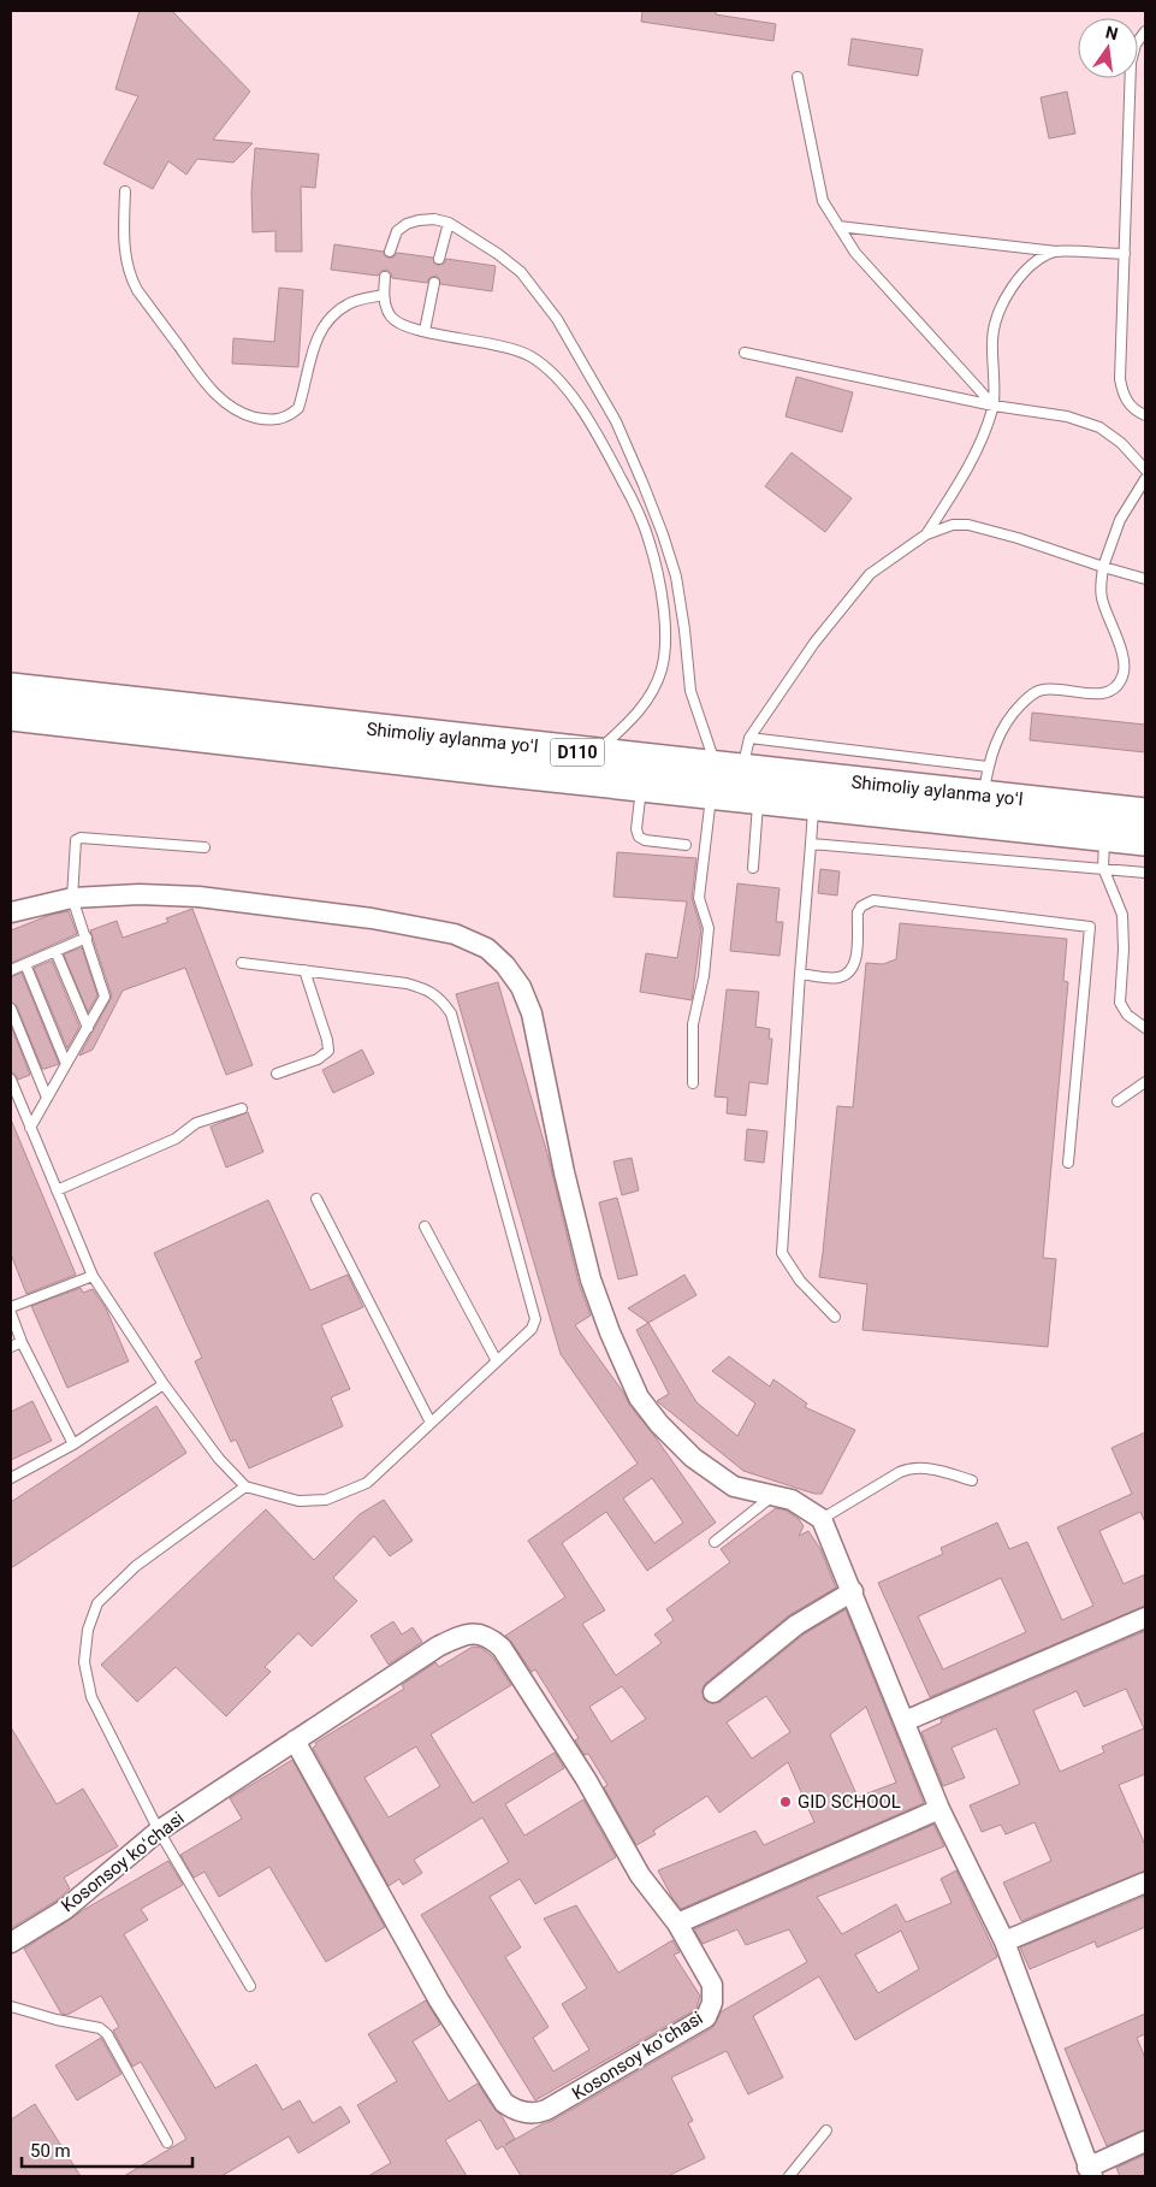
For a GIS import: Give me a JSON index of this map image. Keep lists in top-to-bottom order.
{
  "streets": {
    "main road": ["Shimoliy aylanma yoʻl", "D110"],
    "street": ["Kosonsoy koʻchasi"]
  },
  "places": ["GID SCHOOL"],
  "scale_bar": "50 m",
  "north": "top"
}
